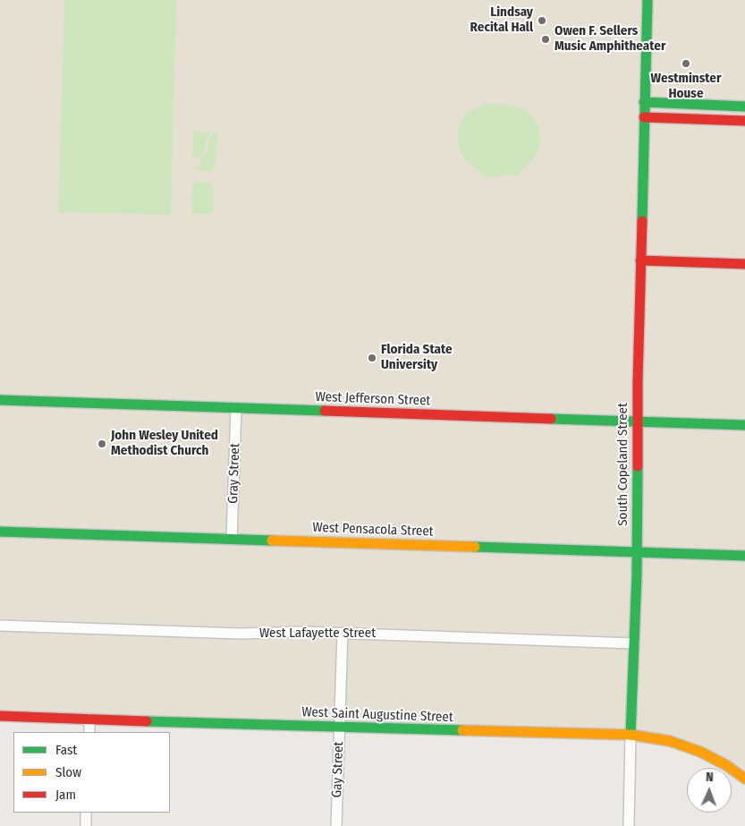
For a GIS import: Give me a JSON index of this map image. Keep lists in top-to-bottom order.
{
  "streets": {
    "street": [
      "West Jefferson Street",
      "South Copeland Street",
      "Gray Street",
      "West Pensacola Street",
      "West Lafayette Street",
      "West Saint Augustine Street",
      "Gay Street"
    ]
  },
  "crossings": [
    ["West Jefferson Street", "South Copeland Street"],
    ["West Jefferson Street", "Gray Street"],
    ["South Copeland Street", "West Pensacola Street"],
    ["South Copeland Street", "West Lafayette Street"],
    ["South Copeland Street", "West Saint Augustine Street"],
    ["Gray Street", "West Pensacola Street"],
    ["West Lafayette Street", "Gay Street"],
    ["West Saint Augustine Street", "Gay Street"]
  ],
  "places": [
    "Lindsay Recital Hall",
    "Owen F. Sellers Music Amphitheater",
    "Westminster House",
    "Florida State University",
    "John Wesley United Methodist Church"
  ],
  "legend": ["Fast", "Slow", "Jam"],
  "north": "top"
}
